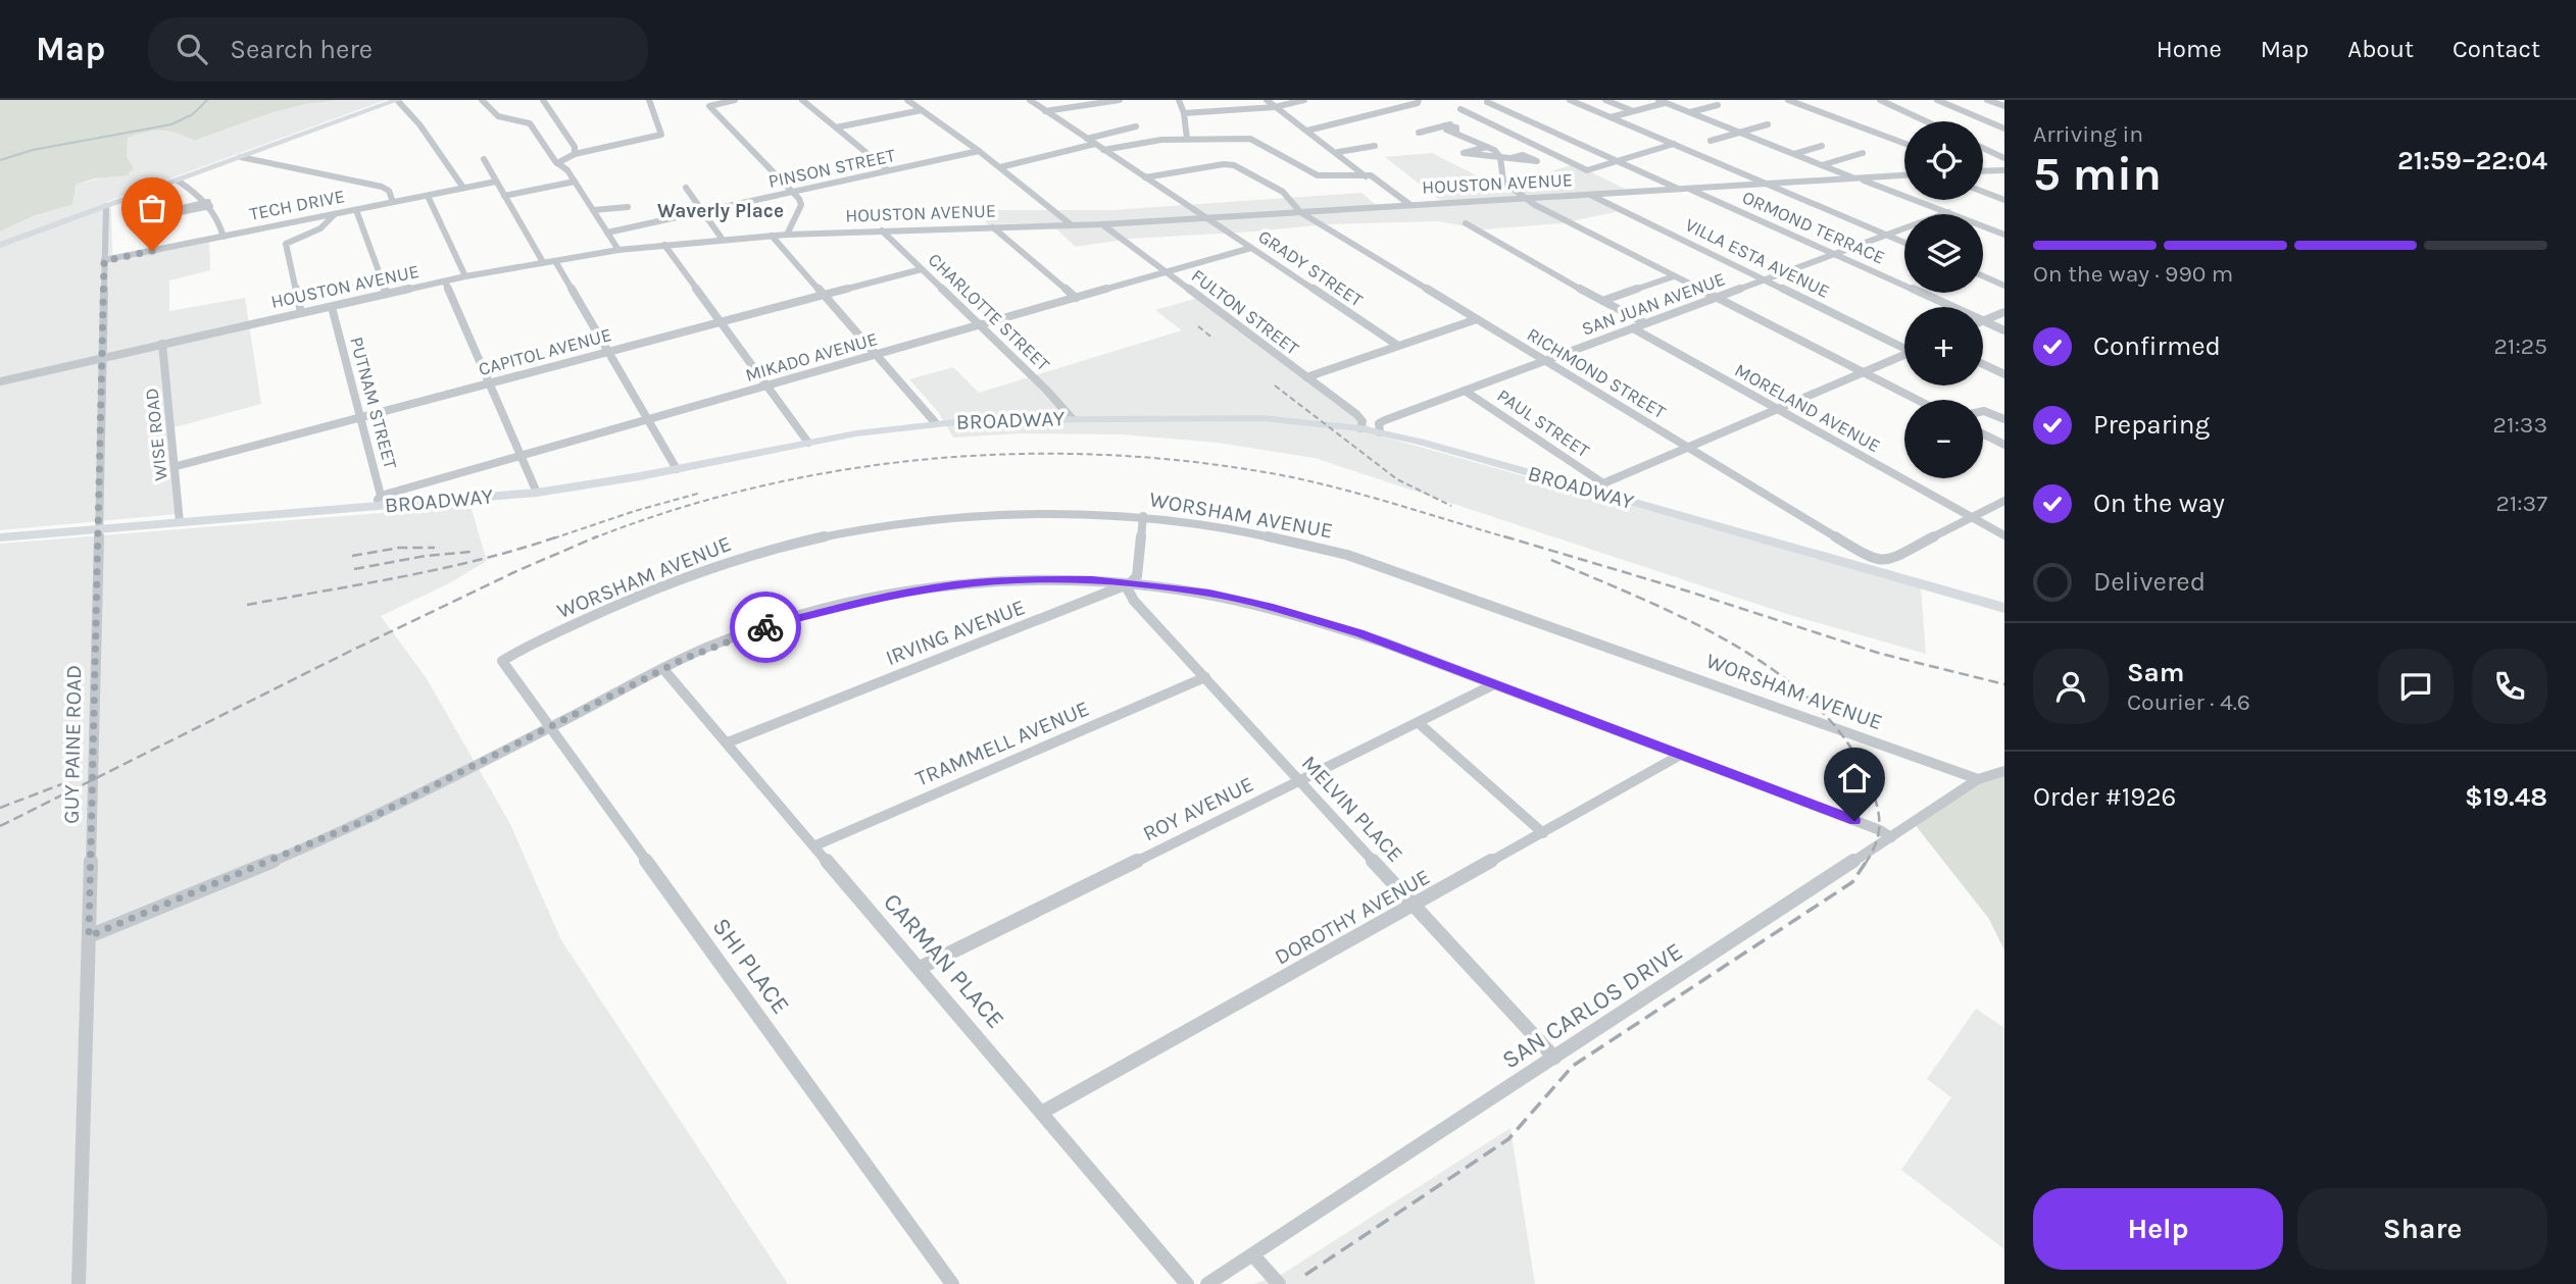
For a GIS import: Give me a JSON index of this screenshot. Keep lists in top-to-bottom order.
{
  "streets": {
    "main road": ["BROADWAY"],
    "street": [
      "PINSON STREET",
      "HOUSTON AVENUE",
      "TECH DRIVE",
      "ORMOND TERRACE",
      "VILLA ESTA AVENUE",
      "GRADY STREET",
      "SAN JUAN AVENUE",
      "CHARLOTTE STREET",
      "FULTON STREET",
      "CAPITOL AVENUE",
      "MIKADO AVENUE",
      "RICHMOND STREET",
      "PUTNAM STREET",
      "MORELAND AVENUE",
      "PAUL STREET",
      "WISE ROAD",
      "WORSHAM AVENUE",
      "IRVING AVENUE",
      "TRAMMELL AVENUE",
      "GUY PAINE ROAD",
      "ROY AVENUE",
      "MELVIN PLACE",
      "DOROTHY AVENUE",
      "CARMAN PLACE",
      "SHI PLACE",
      "SAN CARLOS DRIVE"
    ]
  },
  "crossings": [
    ["HOUSTON AVENUE", "ORMOND TERRACE"],
    ["HOUSTON AVENUE", "VILLA ESTA AVENUE"],
    ["HOUSTON AVENUE", "GRADY STREET"],
    ["HOUSTON AVENUE", "CHARLOTTE STREET"],
    ["HOUSTON AVENUE", "FULTON STREET"],
    ["HOUSTON AVENUE", "RICHMOND STREET"],
    ["HOUSTON AVENUE", "PUTNAM STREET"],
    ["HOUSTON AVENUE", "WISE ROAD"],
    ["HOUSTON AVENUE", "GUY PAINE ROAD"],
    ["TECH DRIVE", "GUY PAINE ROAD"],
    ["ORMOND TERRACE", "SAN JUAN AVENUE"],
    ["VILLA ESTA AVENUE", "SAN JUAN AVENUE"],
    ["GRADY STREET", "MIKADO AVENUE"],
    ["GRADY STREET", "RICHMOND STREET"],
    ["SAN JUAN AVENUE", "RICHMOND STREET"],
    ["SAN JUAN AVENUE", "MORELAND AVENUE"],
    ["SAN JUAN AVENUE", "BROADWAY"],
    ["SAN JUAN AVENUE", "PAUL STREET"],
    ["CHARLOTTE STREET", "CAPITOL AVENUE"],
    ["CHARLOTTE STREET", "MIKADO AVENUE"],
    ["CHARLOTTE STREET", "BROADWAY"],
    ["FULTON STREET", "MIKADO AVENUE"],
    ["FULTON STREET", "BROADWAY"],
    ["CAPITOL AVENUE", "PUTNAM STREET"],
    ["CAPITOL AVENUE", "WISE ROAD"],
    ["MIKADO AVENUE", "PUTNAM STREET"],
    ["MIKADO AVENUE", "BROADWAY"],
    ["RICHMOND STREET", "BROADWAY"],
    ["PUTNAM STREET", "BROADWAY"],
    ["BROADWAY", "PAUL STREET"],
    ["BROADWAY", "WISE ROAD"],
    ["BROADWAY", "GUY PAINE ROAD"],
    ["WORSHAM AVENUE", "SHI PLACE"],
    ["WORSHAM AVENUE", "SAN CARLOS DRIVE"],
    ["IRVING AVENUE", "MELVIN PLACE"],
    ["IRVING AVENUE", "CARMAN PLACE"],
    ["TRAMMELL AVENUE", "MELVIN PLACE"],
    ["TRAMMELL AVENUE", "CARMAN PLACE"],
    ["ROY AVENUE", "MELVIN PLACE"],
    ["ROY AVENUE", "CARMAN PLACE"],
    ["MELVIN PLACE", "DOROTHY AVENUE"],
    ["MELVIN PLACE", "SAN CARLOS DRIVE"],
    ["DOROTHY AVENUE", "CARMAN PLACE"]
  ],
  "districts": ["Waverly Place"],
  "page": {
    "header": "Map",
    "search": "Search here",
    "nav": [
      "Home",
      "Map",
      "About",
      "Contact"
    ],
    "heading": ["5 min", "Arriving in", "21:59–22:04"],
    "panel": [
      "Sam",
      "Courier · 4.6",
      "Order #1926",
      "$19.48"
    ],
    "map_buttons": ["+", "−"],
    "bar": "On the way · 990 m",
    "list": [
      ["Confirmed", "21:25"],
      ["Preparing", "21:33"],
      ["On the way", "21:37"],
      "Delivered"
    ],
    "buttons": ["Help", "Share"]
  }
}
